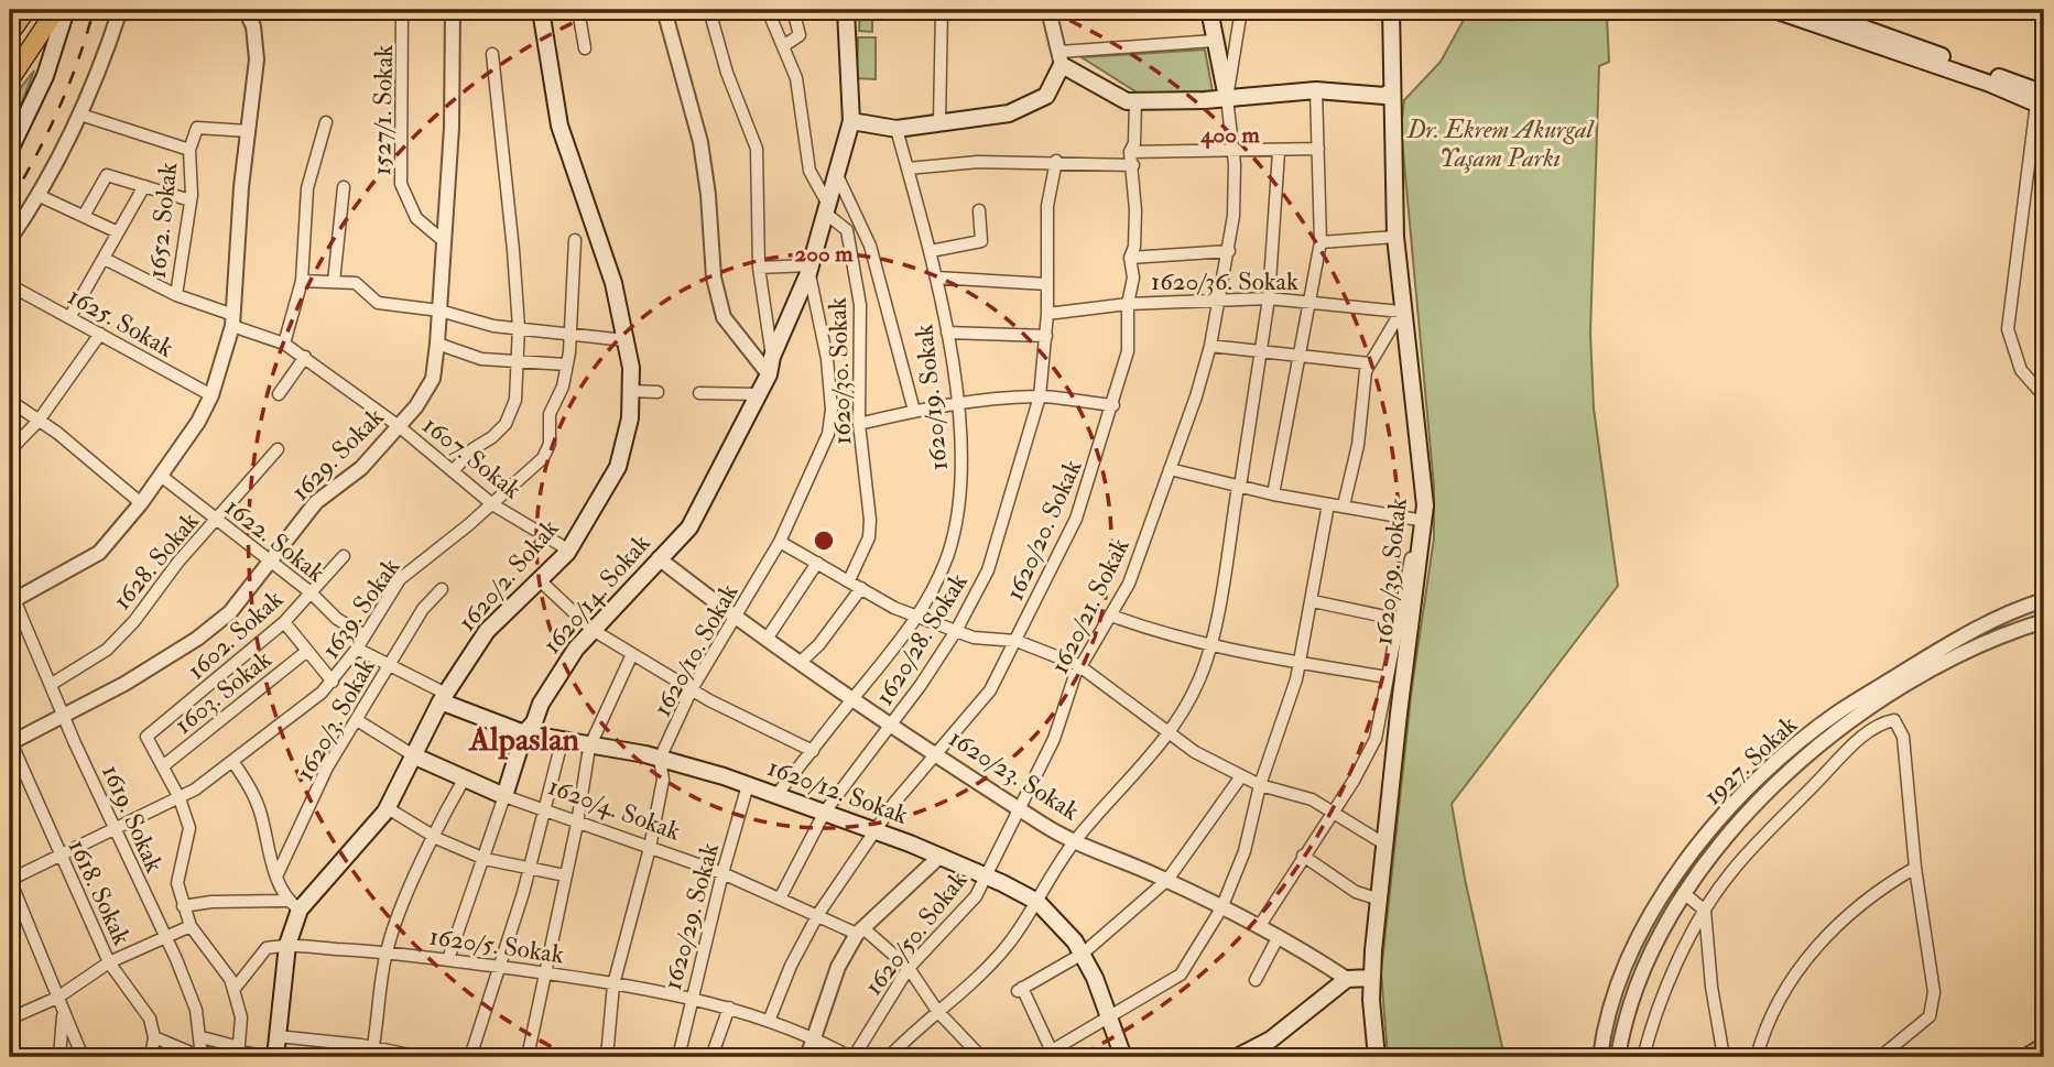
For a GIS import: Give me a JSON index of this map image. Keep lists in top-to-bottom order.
{
  "streets": {
    "main road": [
      "1620/39. Sokak",
      "1620/2. Sokak",
      "1620/14. Sokak",
      "1620/12. Sokak",
      "1620/4. Sokak"
    ],
    "street": [
      "1527/1. Sokak",
      "1652. Sokak",
      "1620/36. Sokak",
      "1625. Sokak",
      "1620/30. Sokak",
      "1620/19. Sokak",
      "1629. Sokak",
      "1607. Sokak",
      "1620/20. Sokak",
      "1622. Sokak",
      "1628. Sokak",
      "1620/21. Sokak",
      "1639. Sokak",
      "1602. Sokak",
      "1620/28. Sokak",
      "1620/10. Sokak",
      "1603. Sokak",
      "1620/3. Sokak",
      "1927. Sokak",
      "1620/23. Sokak",
      "1619. Sokak",
      "1618. Sokak",
      "1620/29. Sokak",
      "1620/50. Sokak",
      "1620/5. Sokak"
    ]
  },
  "crossings": [
    ["1527/1. Sokak", "1629. Sokak"],
    ["1652. Sokak", "1607. Sokak"],
    ["1620/36. Sokak", "1620/20. Sokak"],
    ["1620/36. Sokak", "1620/39. Sokak"],
    ["1620/36. Sokak", "1620/21. Sokak"],
    ["1620/36. Sokak", "1620/28. Sokak"],
    ["1620/30. Sokak", "1620/14. Sokak"],
    ["1620/19. Sokak", "1620/23. Sokak"],
    ["1620/19. Sokak", "1620/12. Sokak"],
    ["1629. Sokak", "1607. Sokak"],
    ["1629. Sokak", "1622. Sokak"],
    ["1629. Sokak", "1619. Sokak"],
    ["1629. Sokak", "1618. Sokak"],
    ["1607. Sokak", "1620/2. Sokak"],
    ["1607. Sokak", "1639. Sokak"],
    ["1620/20. Sokak", "1620/23. Sokak"],
    ["1620/20. Sokak", "1620/12. Sokak"],
    ["1620/20. Sokak", "1620/4. Sokak"],
    ["1620/20. Sokak", "1620/5. Sokak"],
    ["1622. Sokak", "1628. Sokak"],
    ["1622. Sokak", "1639. Sokak"],
    ["1622. Sokak", "1602. Sokak"],
    ["1628. Sokak", "1619. Sokak"],
    ["1620/2. Sokak", "1620/12. Sokak"],
    ["1620/2. Sokak", "1620/4. Sokak"],
    ["1620/14. Sokak", "1620/10. Sokak"],
    ["1620/14. Sokak", "1620/23. Sokak"],
    ["1620/14. Sokak", "1620/12. Sokak"],
    ["1620/14. Sokak", "1620/4. Sokak"],
    ["1620/14. Sokak", "1620/5. Sokak"],
    ["1620/21. Sokak", "1620/23. Sokak"],
    ["1620/21. Sokak", "1620/12. Sokak"],
    ["1620/21. Sokak", "1620/50. Sokak"],
    ["1639. Sokak", "1619. Sokak"],
    ["1639. Sokak", "1618. Sokak"],
    ["1602. Sokak", "1603. Sokak"],
    ["1620/28. Sokak", "1620/23. Sokak"],
    ["1620/28. Sokak", "1620/12. Sokak"],
    ["1620/28. Sokak", "1620/4. Sokak"],
    ["1620/10. Sokak", "1620/23. Sokak"],
    ["1620/10. Sokak", "1620/12. Sokak"],
    ["1620/10. Sokak", "1620/4. Sokak"],
    ["1620/10. Sokak", "1620/5. Sokak"],
    ["1620/3. Sokak", "1620/4. Sokak"],
    ["1620/12. Sokak", "1620/29. Sokak"],
    ["1620/12. Sokak", "1620/50. Sokak"],
    ["1620/4. Sokak", "1620/29. Sokak"],
    ["1620/4. Sokak", "1620/50. Sokak"],
    ["1620/29. Sokak", "1620/5. Sokak"],
    ["1620/50. Sokak", "1620/5. Sokak"]
  ],
  "districts": ["Alpaslan"],
  "parks": ["Dr. Ekrem Akurgal Yaşam Parkı"],
  "rings": ["400 m", "200 m"]
}
